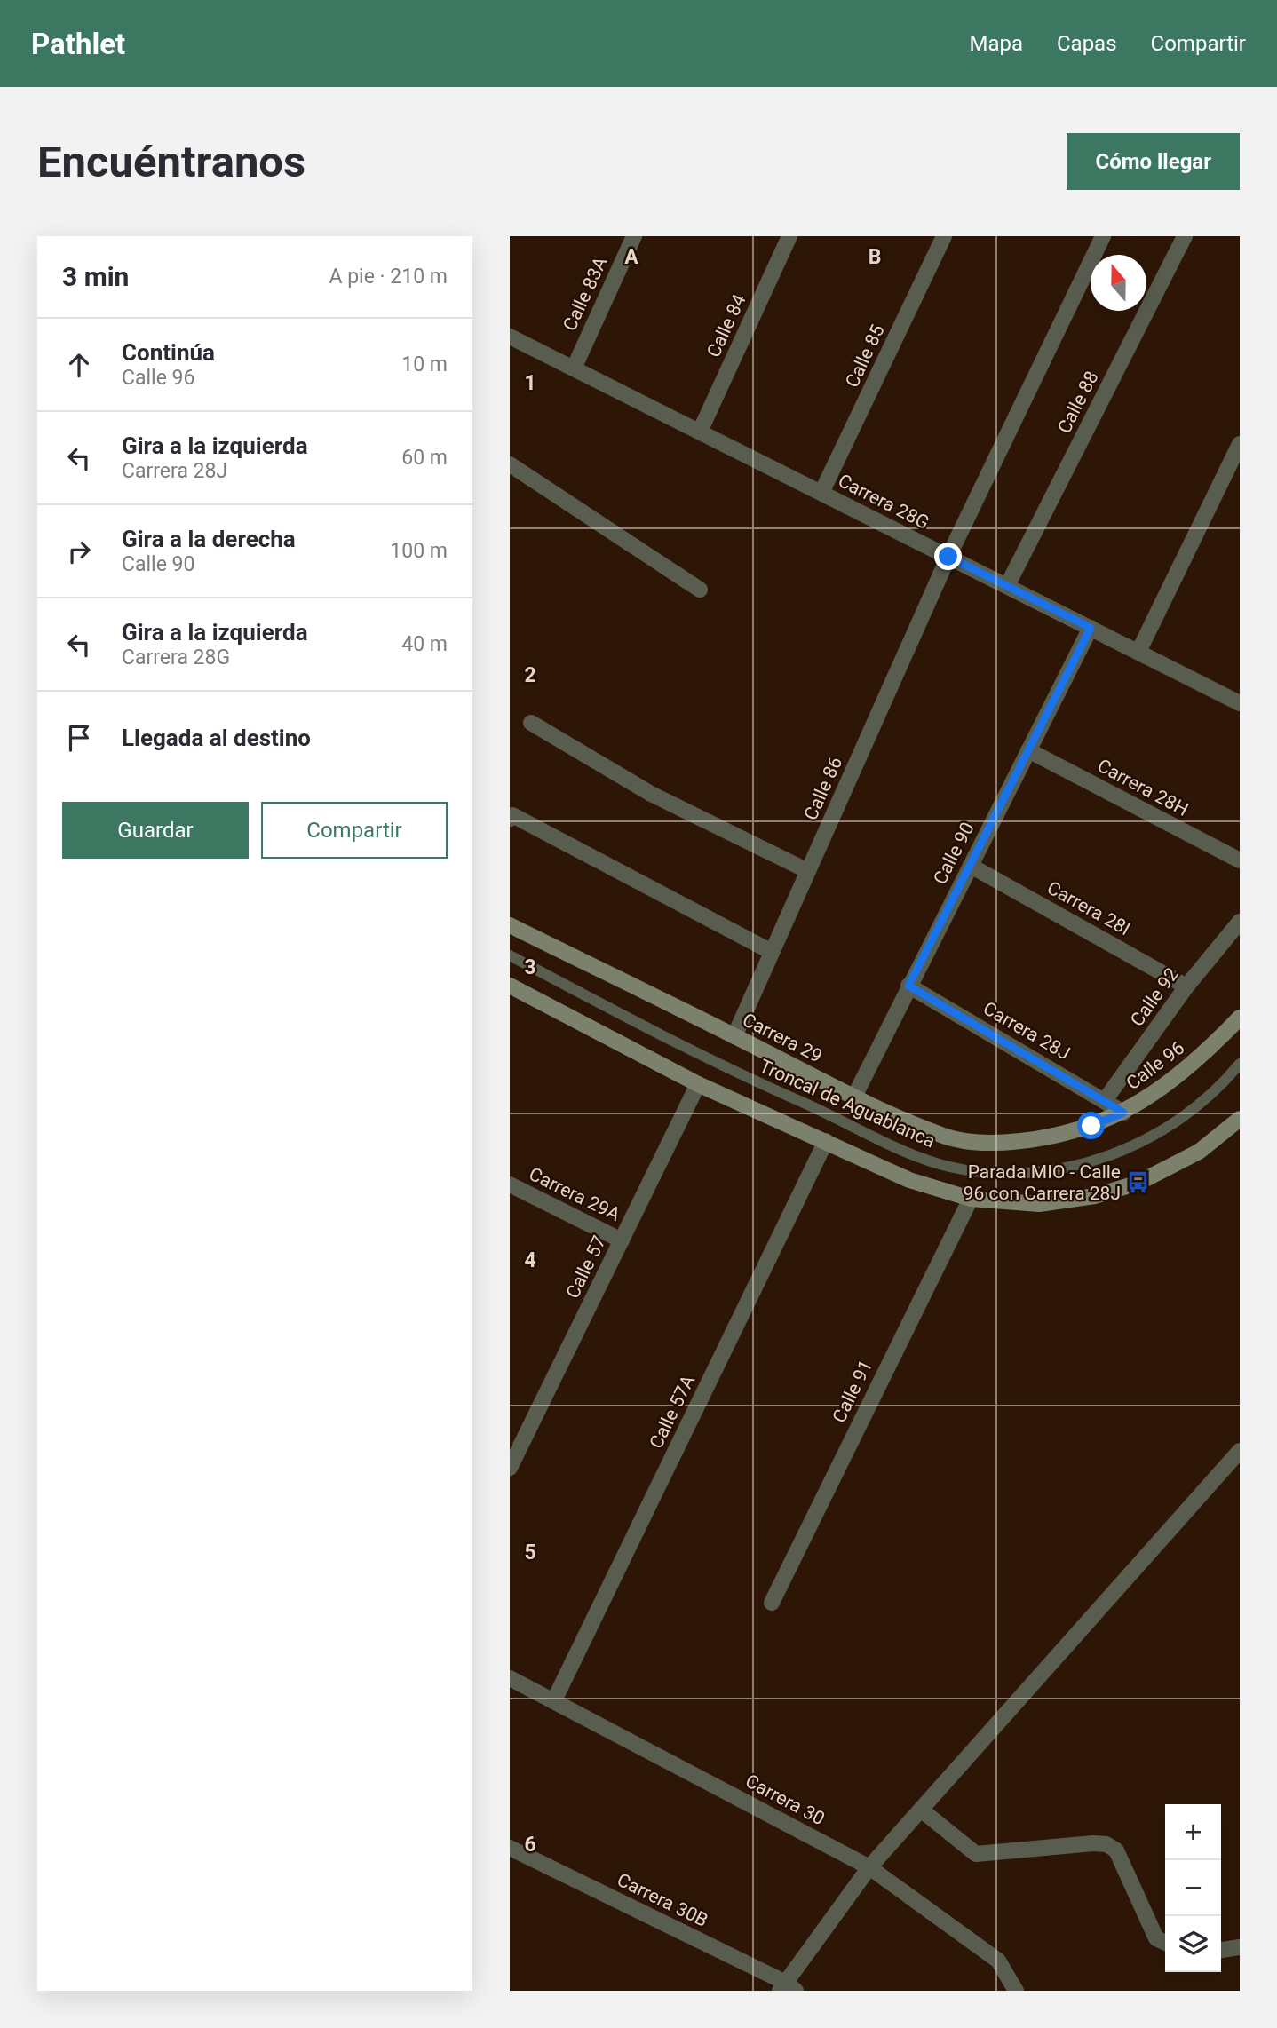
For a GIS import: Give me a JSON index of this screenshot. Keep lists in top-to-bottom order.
{
  "streets": {
    "street": [
      "Calle 83A",
      "Calle 84",
      "Calle 85",
      "Calle 88",
      "Carrera 28G",
      "Carrera 28H",
      "Calle 86",
      "Calle 90",
      "Carrera 28I",
      "Calle 92",
      "Carrera 28J",
      "Carrera 29",
      "Calle 96",
      "Carrera 29A",
      "Calle 57",
      "Calle 91",
      "Calle 57A",
      "Carrera 30",
      "Carrera 30B"
    ],
    "lane": ["Troncal de Aguablanca"]
  },
  "crossings": [
    ["Calle 83A", "Carrera 28G"],
    ["Calle 84", "Carrera 28G"],
    ["Calle 85", "Carrera 28G"],
    ["Calle 88", "Carrera 28G"],
    ["Carrera 28G", "Calle 86"],
    ["Carrera 28G", "Calle 90"],
    ["Carrera 28H", "Calle 90"],
    ["Calle 86", "Carrera 29"],
    ["Calle 90", "Carrera 28I"],
    ["Calle 90", "Carrera 28J"],
    ["Calle 90", "Carrera 29"],
    ["Carrera 28I", "Calle 92"],
    ["Calle 92", "Carrera 28J"],
    ["Carrera 28J", "Calle 96"],
    ["Carrera 29", "Calle 96"],
    ["Carrera 29A", "Calle 57"],
    ["Calle 57A", "Carrera 30"]
  ],
  "places": {
    "bus stop": ["Parada MIO - Calle 96 con Carrera 28J"]
  },
  "north": "top",
  "page": {
    "header": "Pathlet",
    "nav": ["Mapa", "Capas", "Compartir"],
    "buttons": [
      "Cómo llegar",
      ["Guardar", "Compartir"]
    ],
    "title": "Encuéntranos",
    "heading": ["3 min", "A pie · 210 m"],
    "list": [
      ["Continúa", "Calle 96", "10 m"],
      ["Gira a la izquierda", "Carrera 28J", "60 m"],
      ["Gira a la derecha", "Calle 90", "100 m"],
      ["Gira a la izquierda", "Carrera 28G", "40 m"],
      "Llegada al destino"
    ],
    "map_buttons": ["+", "−"]
  },
  "grid": {
    "columns": ["A", "B"],
    "rows": [
      "1",
      "2",
      "3",
      "4",
      "5",
      "6"
    ]
  }
}
